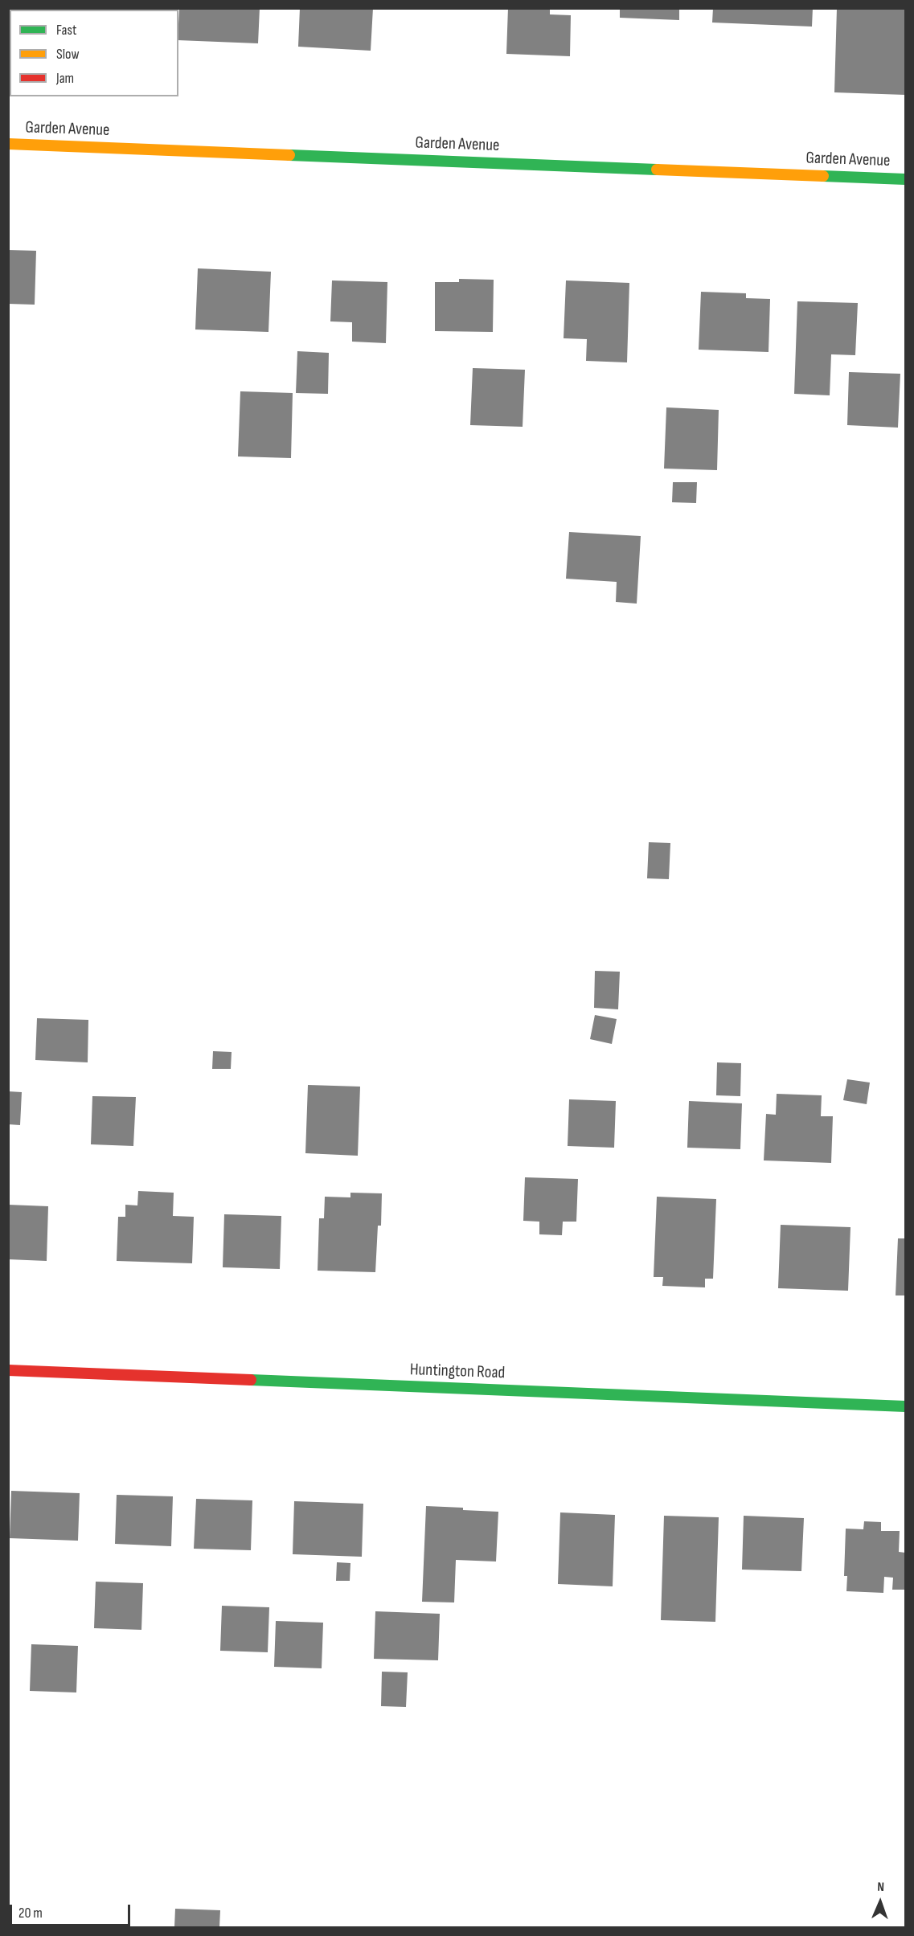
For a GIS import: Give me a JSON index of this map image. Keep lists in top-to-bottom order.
{
  "streets": {
    "street": ["Garden Avenue", "Huntington Road"]
  },
  "legend": ["Fast", "Slow", "Jam"],
  "scale_bar": "20 m",
  "north": "top"
}
